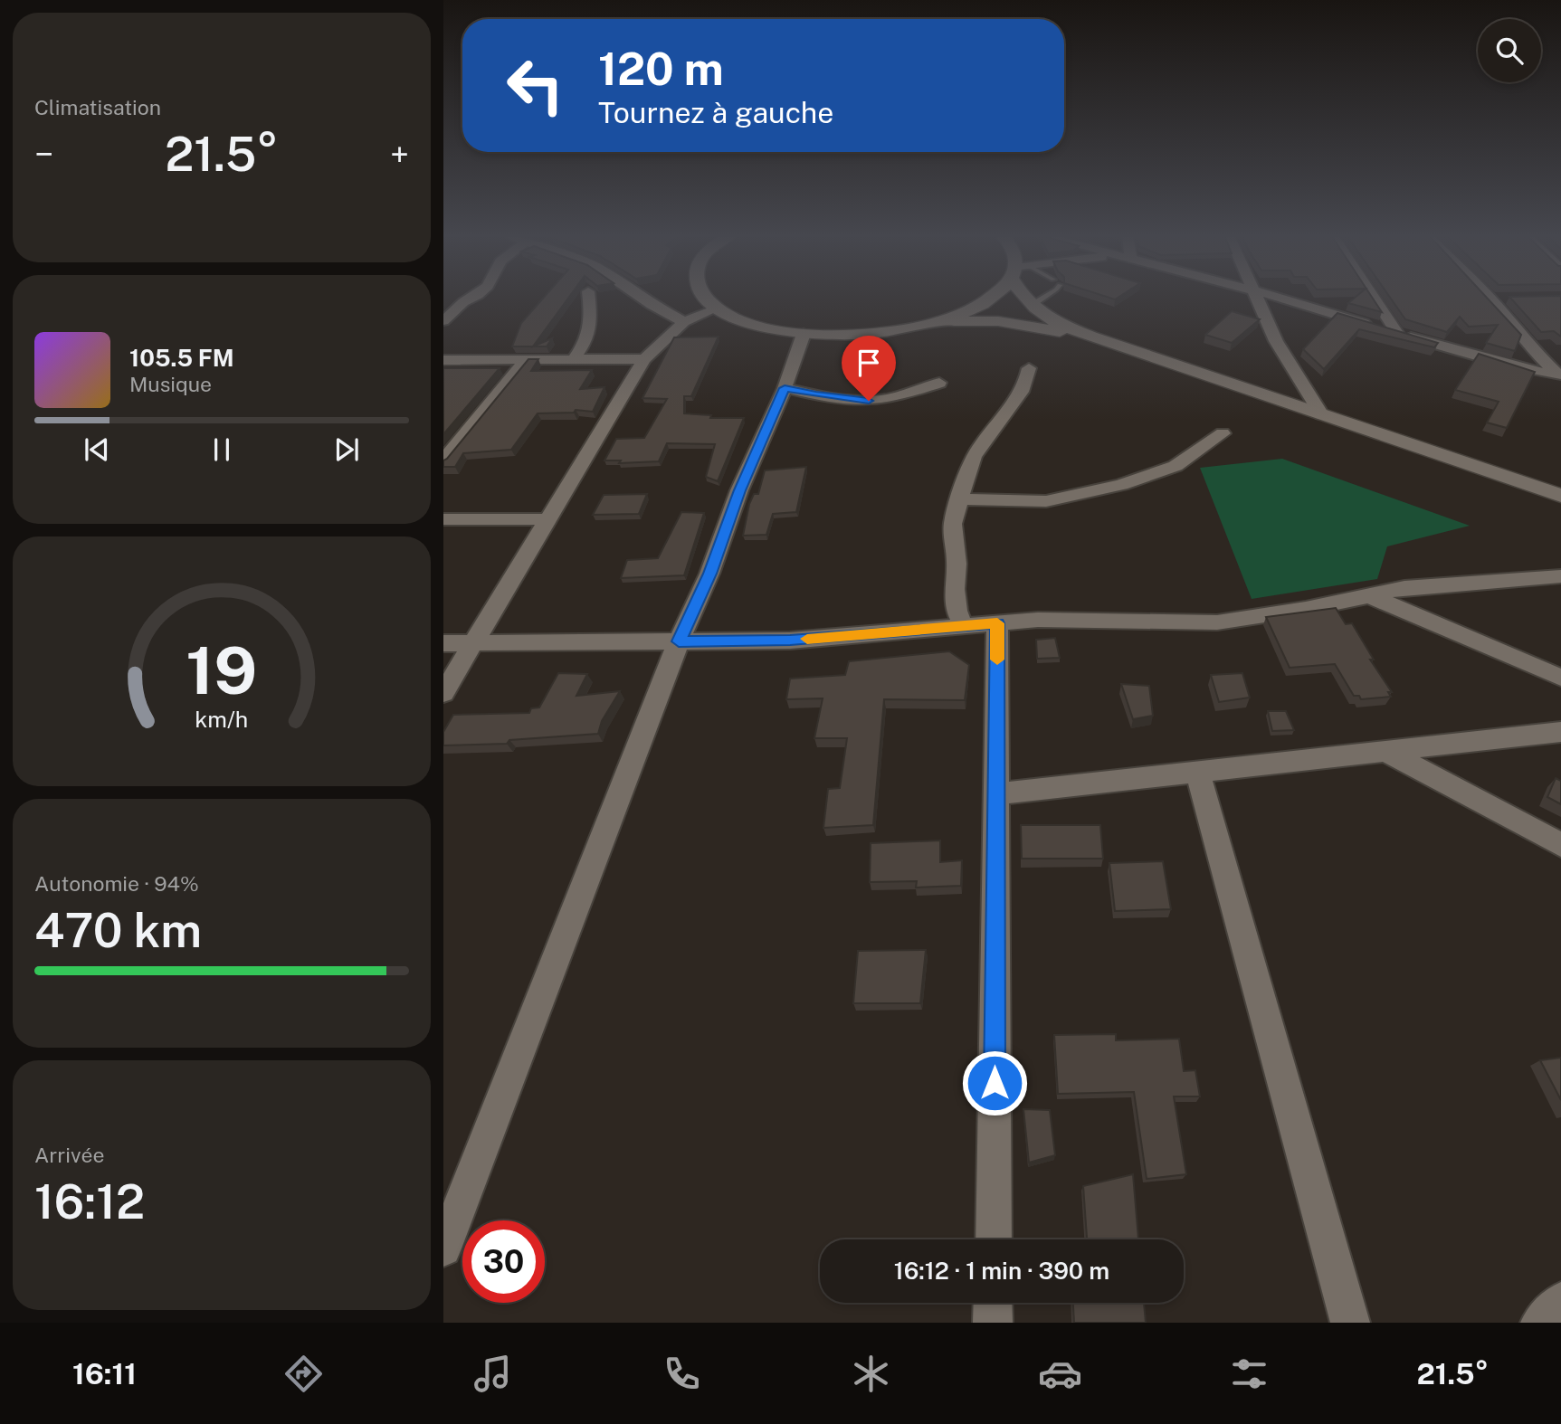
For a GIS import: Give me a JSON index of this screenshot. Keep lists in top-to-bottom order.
{
  "page": {
    "tile": [
      "Climatisation",
      ["Autonomie · 94%", "470 km"],
      ["Arrivée", "16:12"]
    ],
    "turn": ["120 m", "Tournez à gauche"],
    "heat": ["−", "21.5°", "+"],
    "song": ["105.5 FM", "Musique"],
    "limit": "30",
    "trip": "16:12 · 1 min · 390 m",
    "tabs": ["16:11", "21.5°"],
    "gauge": ["19", "km/h"]
  }
}
